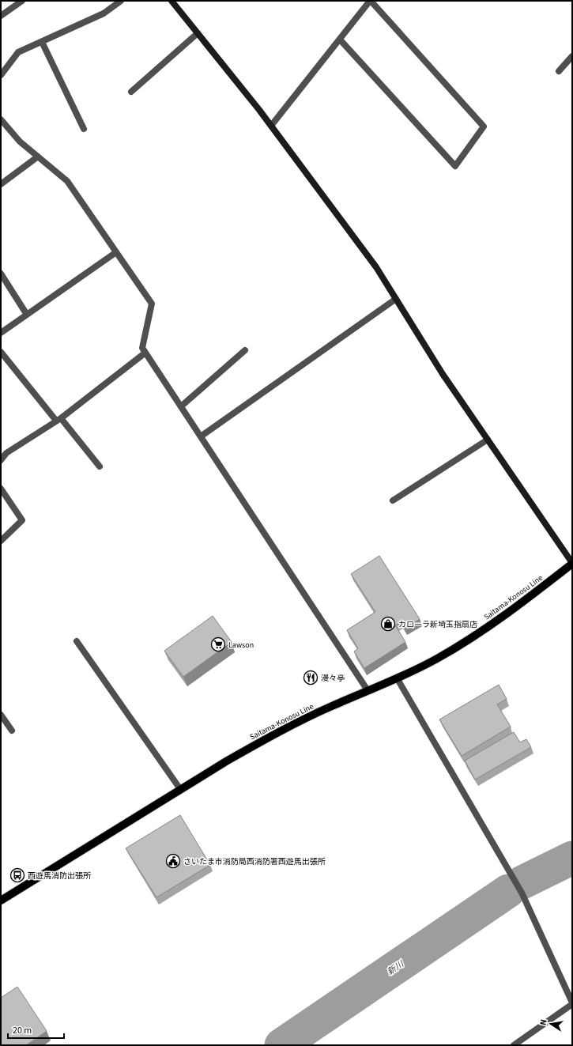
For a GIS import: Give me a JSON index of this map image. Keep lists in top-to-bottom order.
{
  "streets": {
    "main road": ["Saitama-Konosu Line"]
  },
  "water": ["新川"],
  "places": {
    "shop": ["カローラ新埼玉指扇店"],
    "supermarket": ["Lawson"],
    "restaurant": ["漫々亭"],
    "public building": ["さいたま市消防局西消防署西遊馬出張所"],
    "bus stop": ["西遊馬消防出張所"]
  },
  "scale_bar": "20 m",
  "north": "left"
}
